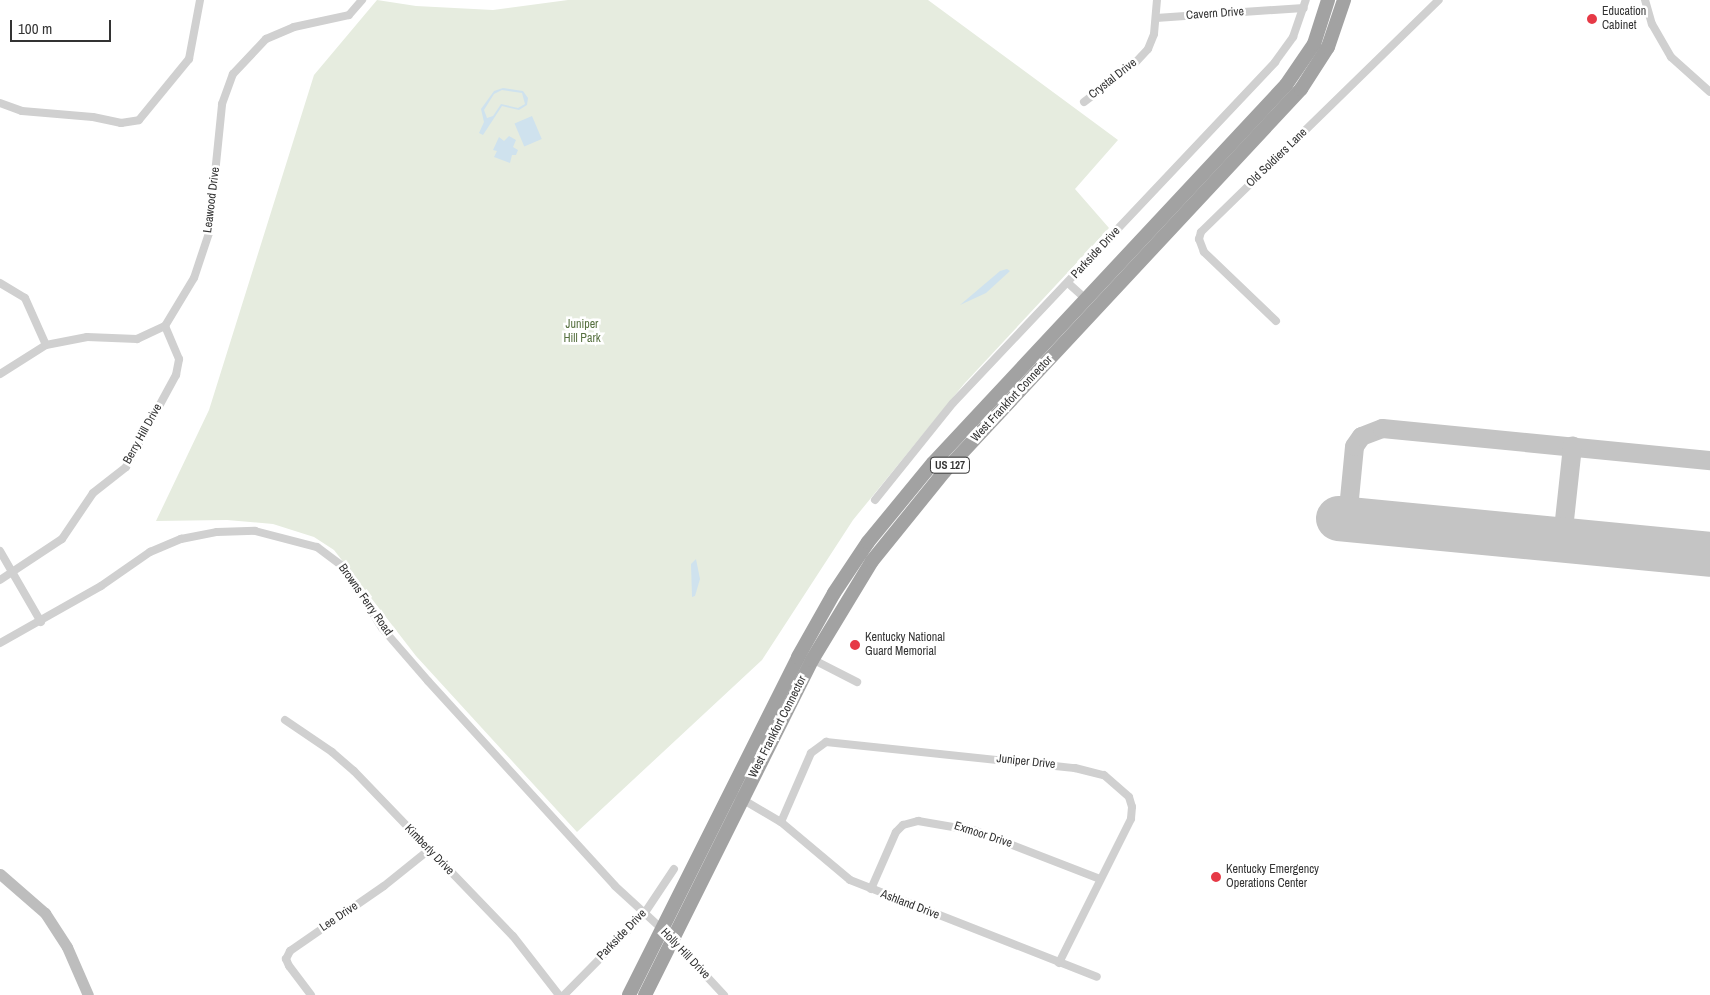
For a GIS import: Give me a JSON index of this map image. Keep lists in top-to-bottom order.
{
  "streets": {
    "highway": ["West Frankfort Connector", "US 127"],
    "street": [
      "Cavern Drive",
      "Crystal Drive",
      "Old Soldiers Lane",
      "Leawood Drive",
      "Parkside Drive",
      "Berry Hill Drive",
      "Browns Ferry Road",
      "Juniper Drive",
      "Exmoor Drive",
      "Kimberly Drive",
      "Ashland Drive",
      "Lee Drive",
      "Holly Hill Drive"
    ]
  },
  "crossings": [
    ["Cavern Drive", "Crystal Drive"],
    ["Cavern Drive", "Parkside Drive"],
    ["Leawood Drive", "Berry Hill Drive"],
    ["Parkside Drive", "Browns Ferry Road"],
    ["Parkside Drive", "Holly Hill Drive"],
    ["West Frankfort Connector", "Ashland Drive"],
    ["West Frankfort Connector", "Holly Hill Drive"],
    ["Browns Ferry Road", "Holly Hill Drive"],
    ["Juniper Drive", "Exmoor Drive"],
    ["Juniper Drive", "Ashland Drive"],
    ["Exmoor Drive", "Ashland Drive"],
    ["Kimberly Drive", "Lee Drive"]
  ],
  "parks": ["Juniper Hill Park"],
  "places": ["Education Cabinet", "Kentucky National Guard Memorial", "Kentucky Emergency Operations Center"],
  "scale_bar": "100 m"
}
